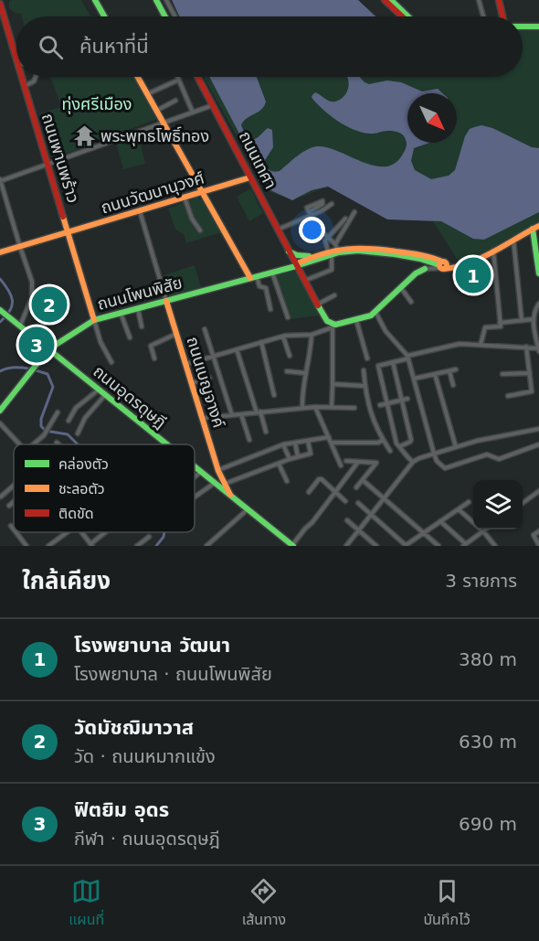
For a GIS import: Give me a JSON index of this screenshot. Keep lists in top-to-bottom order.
{
  "streets": {
    "street": [
      "ถนนพานพร้าว",
      "ถนนเทศา",
      "ถนนวัฒนานุวงศ์",
      "ถนนโพนพิสัย",
      "ถนนเบญจางค์",
      "ถนนอุดรดุษฎี"
    ]
  },
  "crossings": [
    ["ถนนพานพร้าว", "ถนนวัฒนานุวงศ์"],
    ["ถนนพานพร้าว", "ถนนโพนพิสัย"],
    ["ถนนเทศา", "ถนนวัฒนานุวงศ์"],
    ["ถนนเทศา", "ถนนโพนพิสัย"],
    ["ถนนโพนพิสัย", "ถนนเบญจางค์"],
    ["ถนนโพนพิสัย", "ถนนอุดรดุษฎี"],
    ["ถนนเบญจางค์", "ถนนอุดรดุษฎี"]
  ],
  "parks": ["ทุ่งศรีเมือง"],
  "places": {
    "temple": ["พระพุทธโพธิ์ทอง"]
  },
  "legend": ["คล่องตัว", "ชะลอตัว", "ติดขัด"],
  "north": "bottom right",
  "page": {
    "search": "ค้นหาที่นี่",
    "pins": ["1", "2", "3"],
    "heading": ["ใกล้เคียง", "3 รายการ"],
    "list": [
      {
        "mark": "1",
        "name": "โรงพยาบาล วัฒนา",
        "note": "โรงพยาบาล · ถนนโพนพิสัย",
        "value": "380 m"
      },
      {
        "mark": "2",
        "name": "วัดมัชฌิมาวาส",
        "note": "วัด · ถนนหมากแข้ง",
        "value": "630 m"
      },
      {
        "mark": "3",
        "name": "ฟิตยิม อุดร",
        "note": "กีฬา · ถนนอุดรดุษฎี",
        "value": "690 m"
      }
    ],
    "nav": ["แผนที่", "เส้นทาง", "บันทึกไว้"]
  }
}
